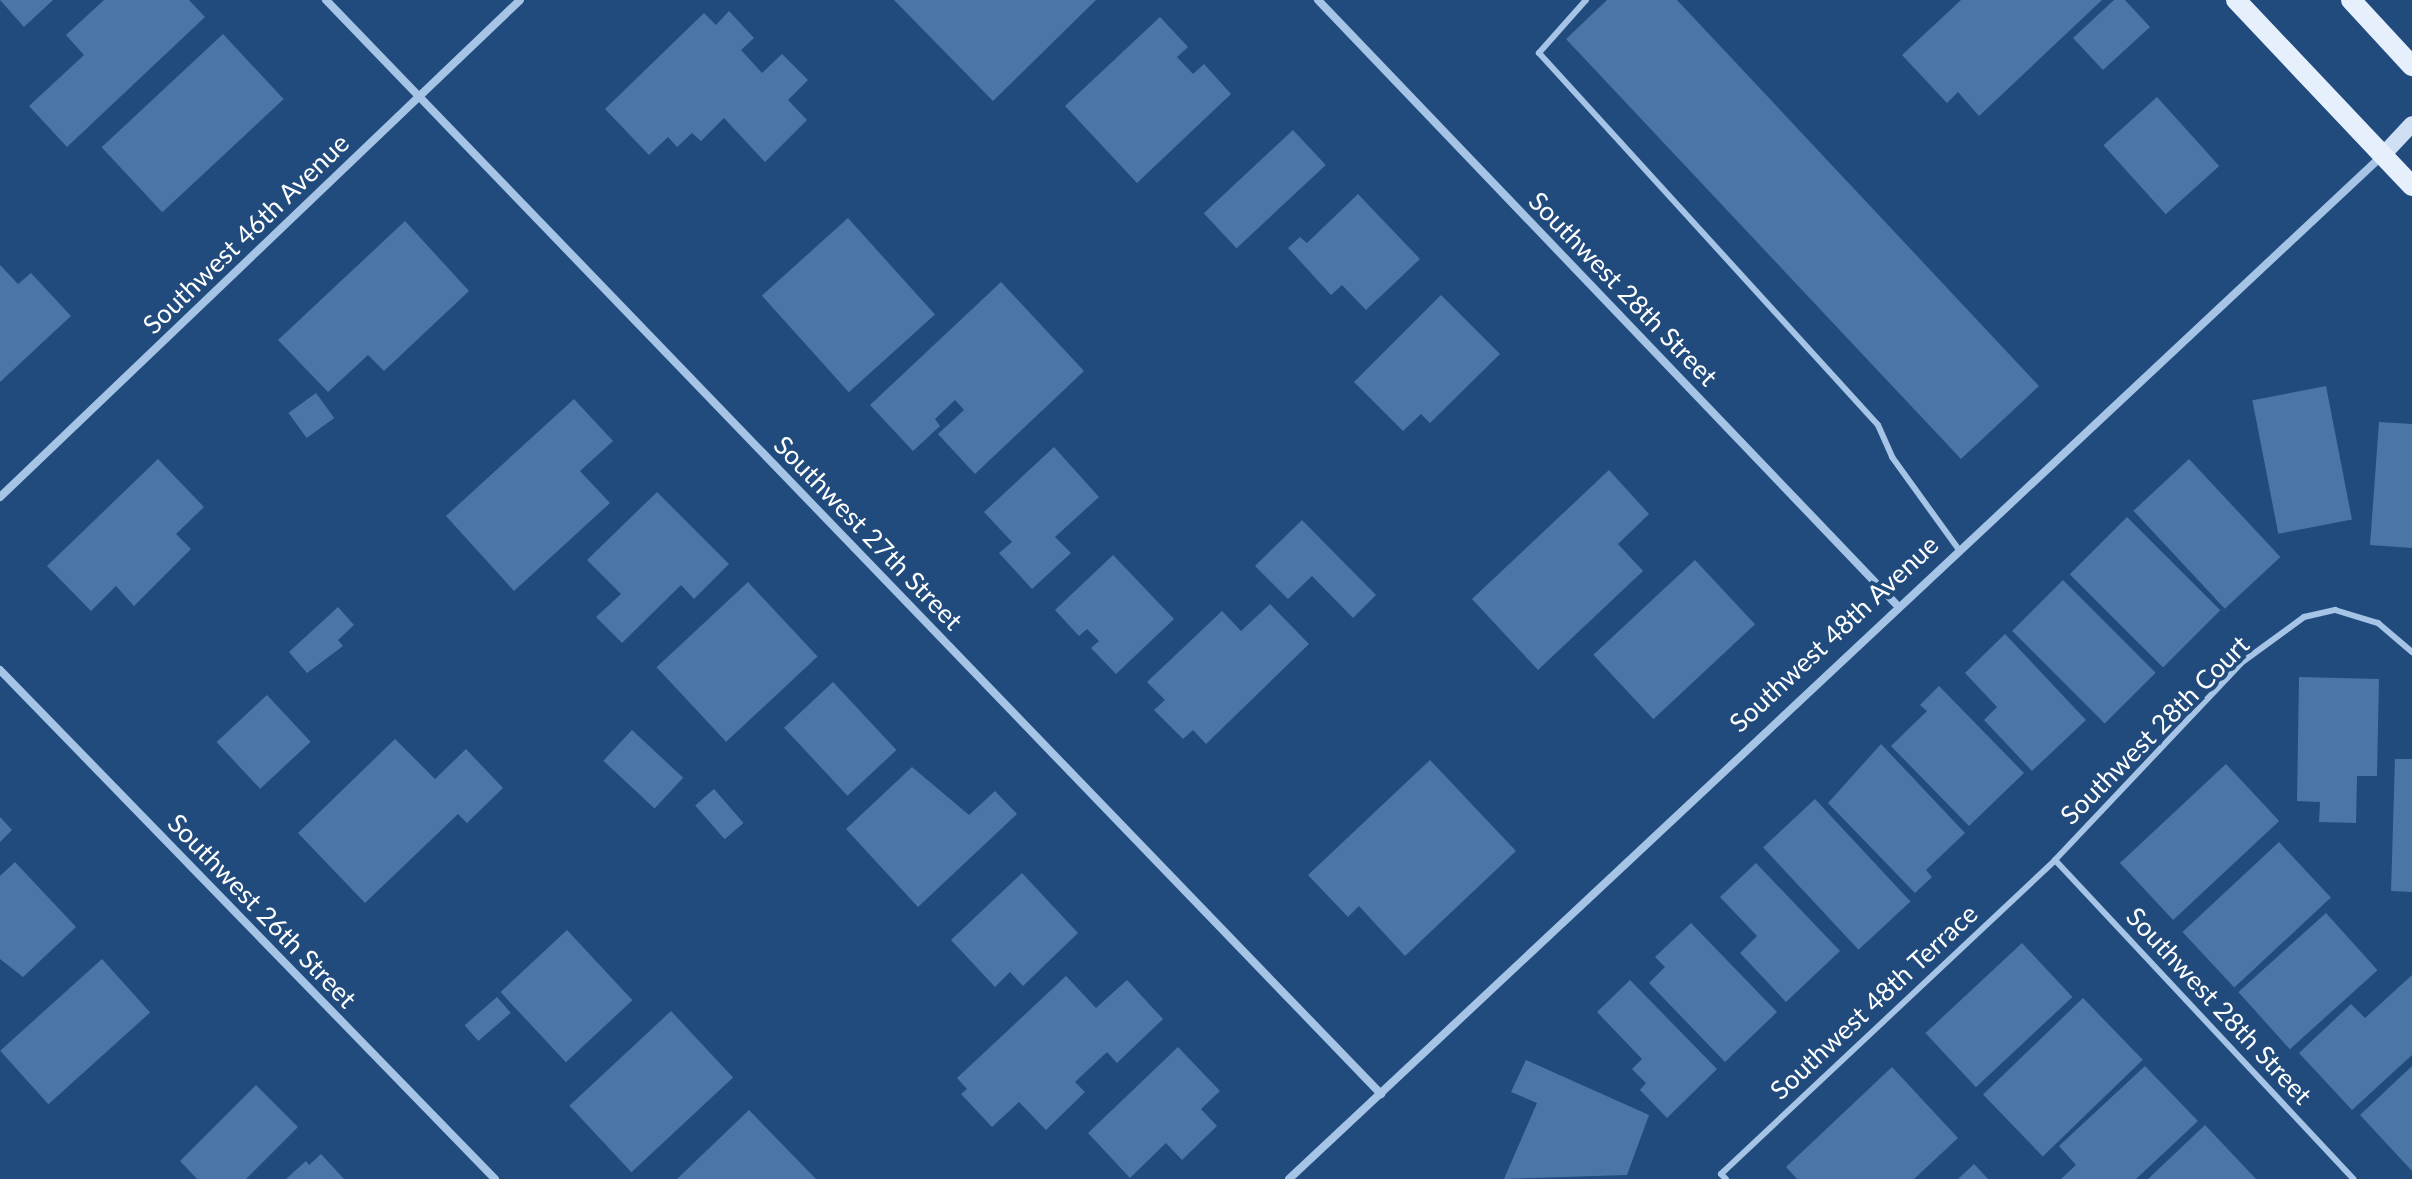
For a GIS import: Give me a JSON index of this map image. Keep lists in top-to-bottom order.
{
  "streets": {
    "street": [
      "Southwest 46th Avenue",
      "Southwest 28th Street",
      "Southwest 27th Street",
      "Southwest 48th Avenue",
      "Southwest 26th Street"
    ],
    "lane": ["Southwest 28th Court", "Southwest 48th Terrace"]
  },
  "crossings": [
    ["Southwest 46th Avenue", "Southwest 27th Street"],
    ["Southwest 28th Street", "Southwest 48th Avenue"],
    ["Southwest 28th Street", "Southwest 28th Court"],
    ["Southwest 28th Street", "Southwest 48th Terrace"],
    ["Southwest 27th Street", "Southwest 48th Avenue"],
    ["Southwest 28th Court", "Southwest 48th Terrace"]
  ]
}
